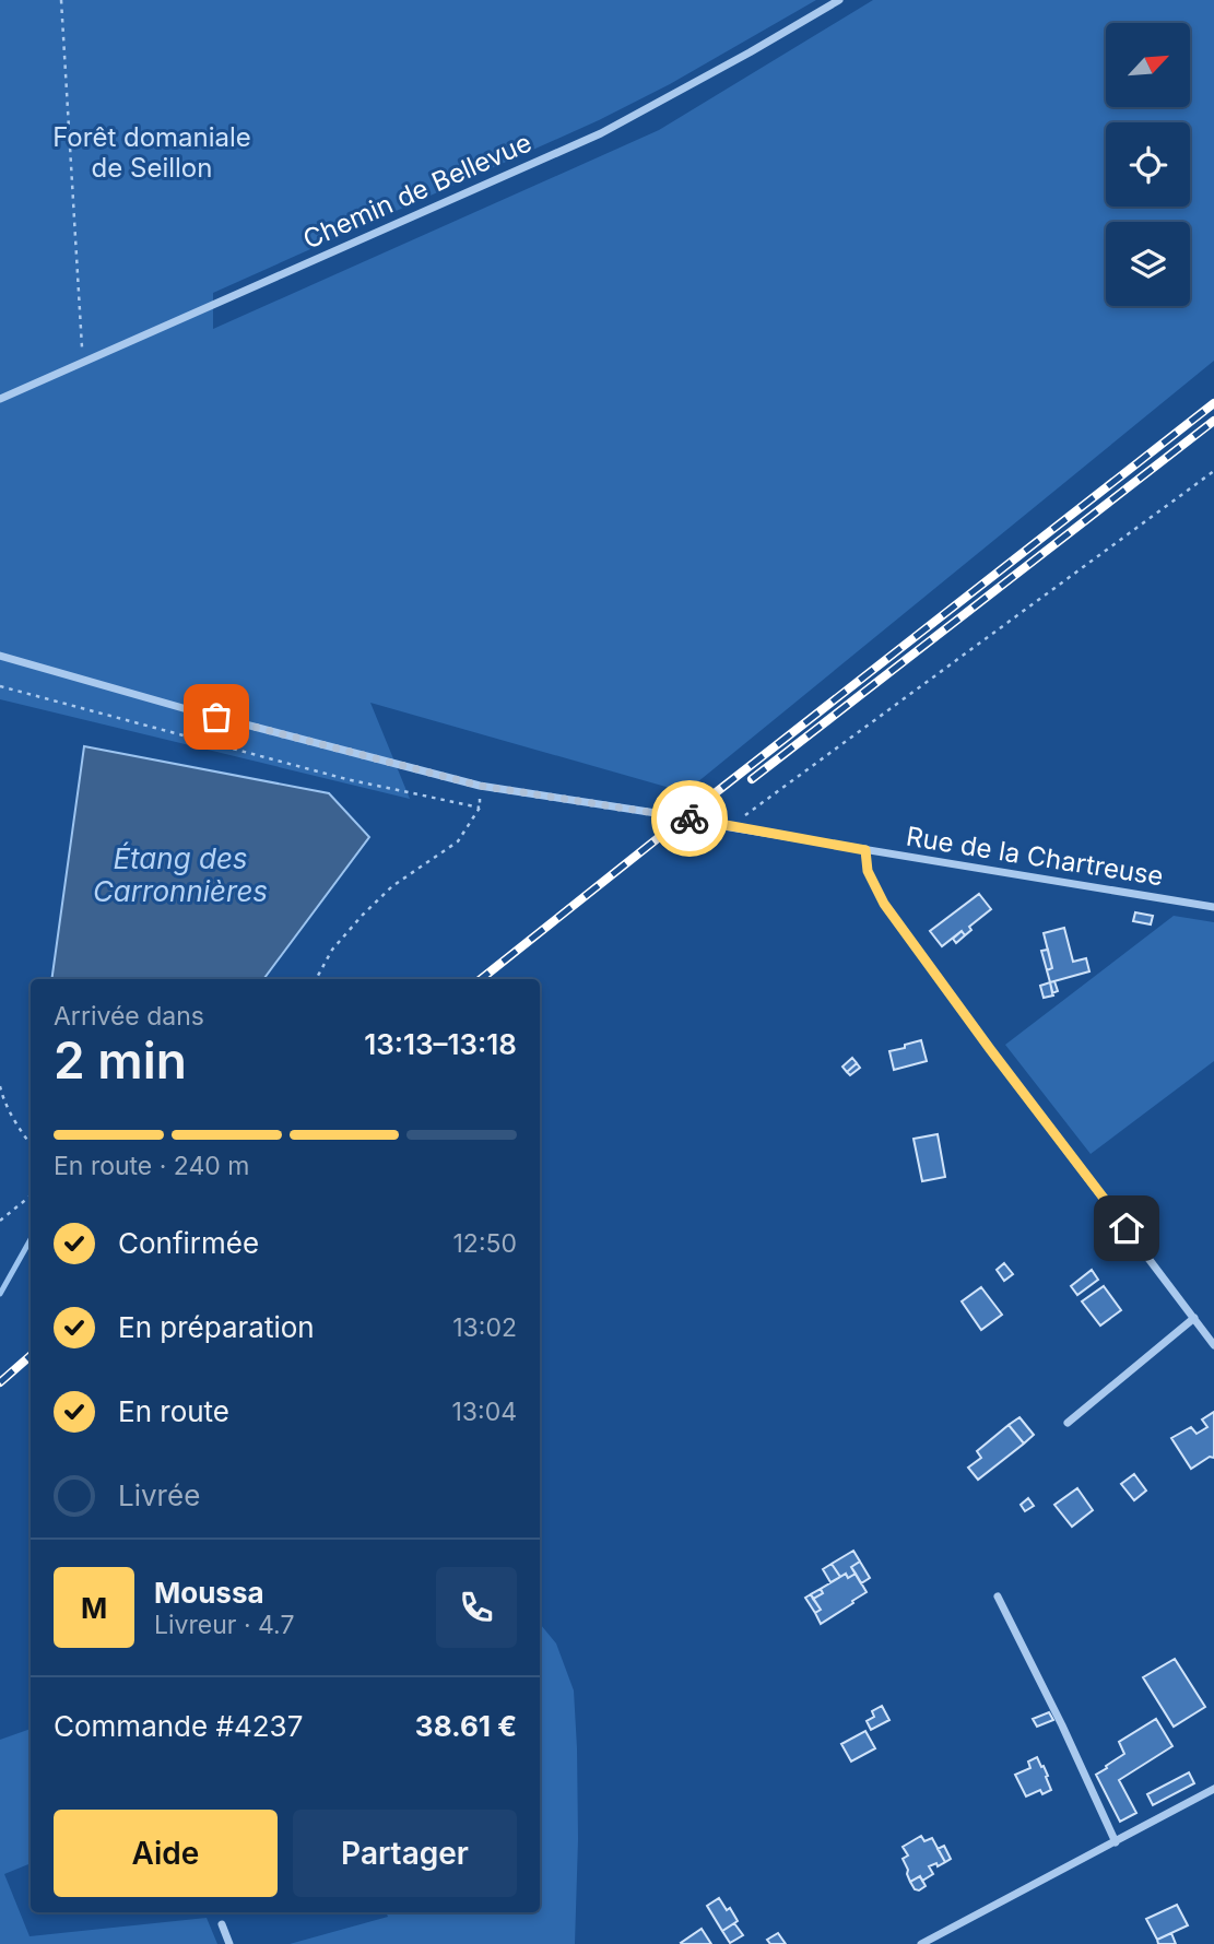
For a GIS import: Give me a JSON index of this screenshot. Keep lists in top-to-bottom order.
{
  "streets": {
    "street": ["Chemin de Bellevue", "Rue de la Chartreuse"]
  },
  "water": ["Étang des Carronnières"],
  "parks": ["Forêt domaniale de Seillon"],
  "north": "top right",
  "page": {
    "heading": ["2 min", "Arrivée dans", "13:13–13:18"],
    "panel": [
      "Moussa",
      "Livreur · 4.7",
      "Commande #4237",
      "38.61 €"
    ],
    "bar": "En route · 240 m",
    "list": [
      ["Confirmée", "12:50"],
      ["En préparation", "13:02"],
      ["En route", "13:04"],
      "Livrée"
    ],
    "round": "M",
    "buttons": ["Aide", "Partager"]
  }
}
